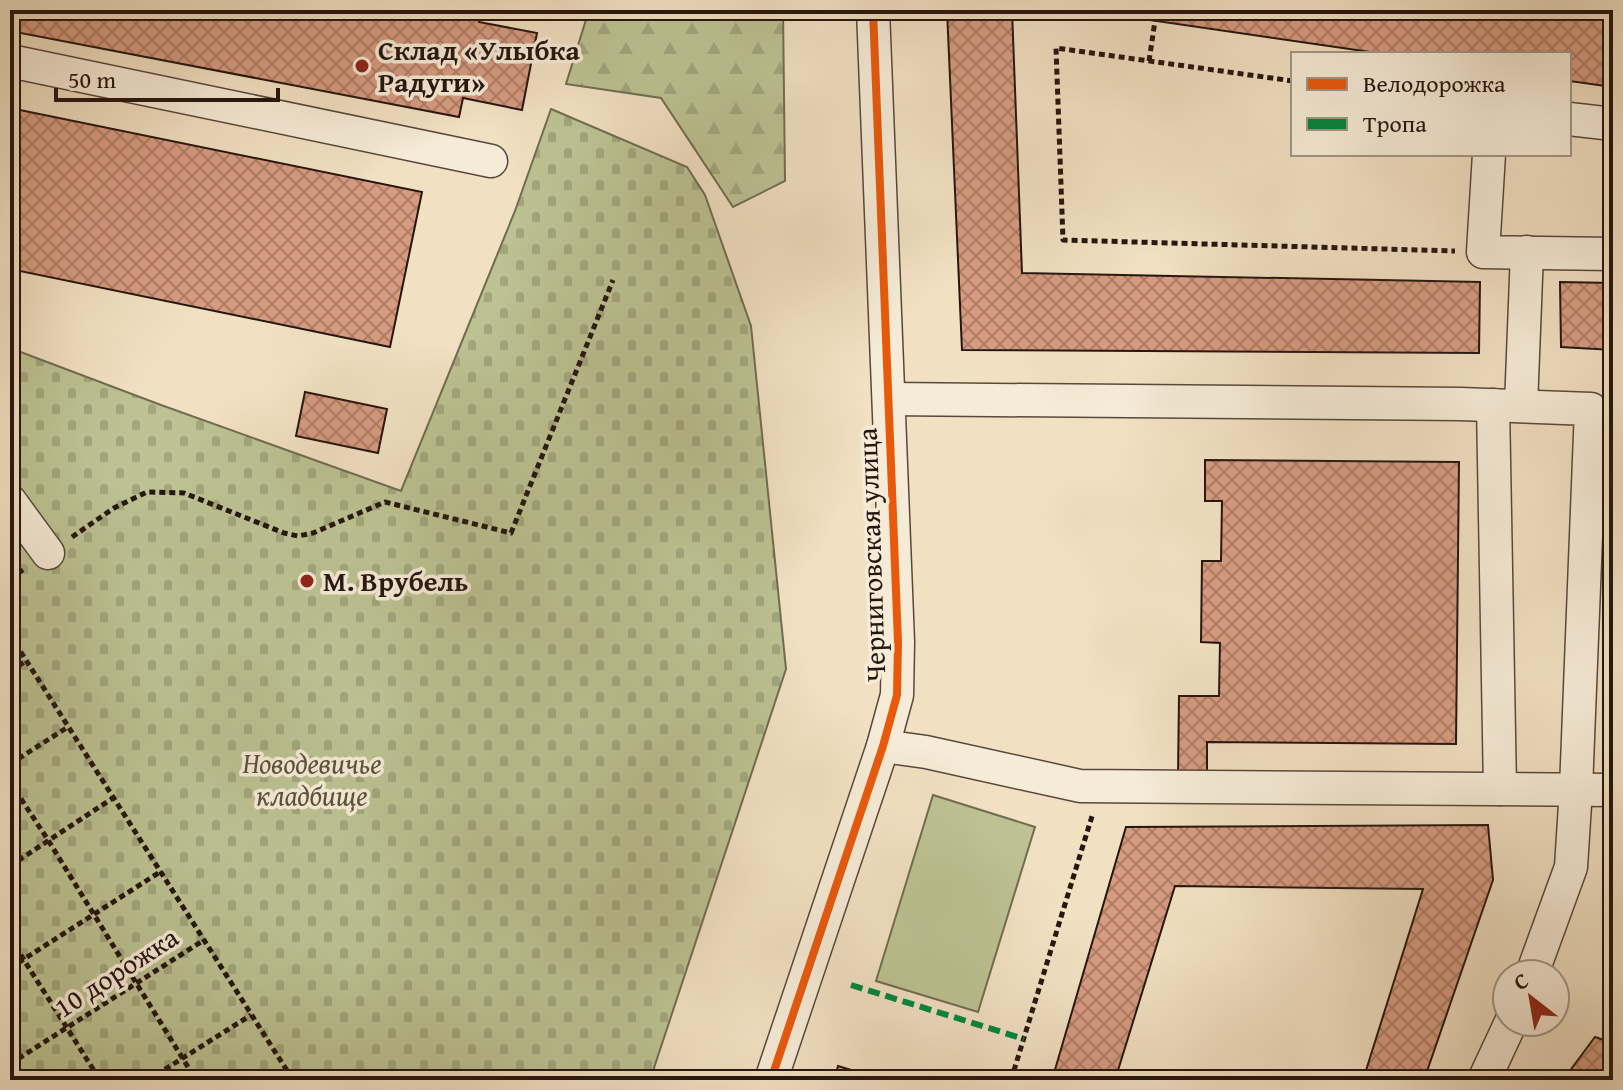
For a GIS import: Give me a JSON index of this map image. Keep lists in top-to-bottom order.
{
  "streets": {
    "street": ["Черниговская улица"],
    "path": ["10 дорожка"]
  },
  "parks": ["Новодевичье кладбище"],
  "places": ["Склад «Улыбка Радуги»", "М. Врубель"],
  "legend": ["Велодорожка", "Тропа"],
  "scale_bar": "50 m",
  "north": "top left"
}
